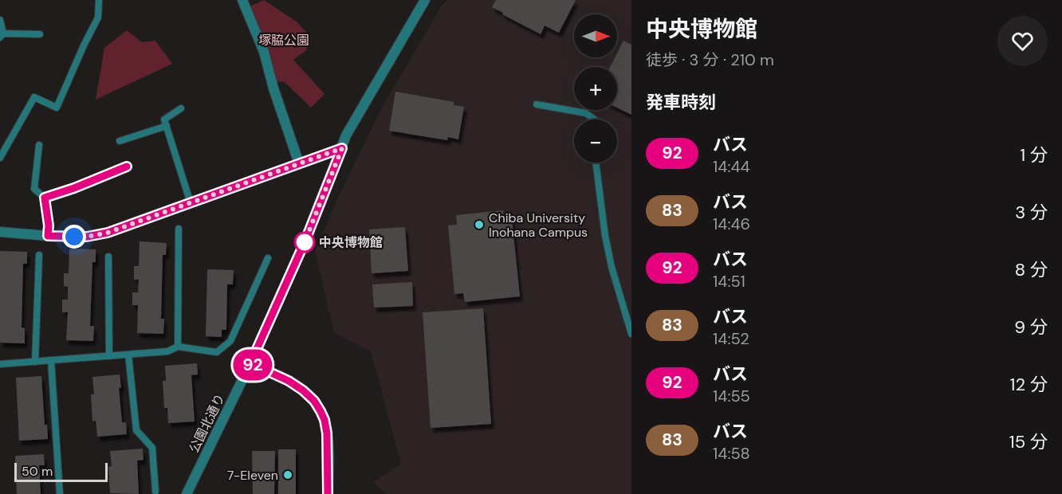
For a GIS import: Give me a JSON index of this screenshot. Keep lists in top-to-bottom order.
{
  "streets": {
    "street": ["公園北通り"]
  },
  "parks": ["塚脇公園"],
  "places": ["Chiba University Inohana Campus", "中央博物館", "7-Eleven"],
  "lines": ["bus line 92"],
  "scale_bar": "50 m",
  "north": "right",
  "page": {
    "on_map": "92",
    "heading": [
      ["中央博物館", "徒歩 · 3 分 · 210 m"],
      "発車時刻"
    ],
    "map_buttons": ["+", "−"],
    "list": [
      {
        "mark": "92",
        "name": "バス",
        "note": "14:44",
        "value": "1 分"
      },
      {
        "mark": "83",
        "name": "バス",
        "note": "14:46",
        "value": "3 分"
      },
      {
        "mark": "92",
        "name": "バス",
        "note": "14:51",
        "value": "8 分"
      },
      {
        "mark": "83",
        "name": "バス",
        "note": "14:52",
        "value": "9 分"
      },
      {
        "mark": "92",
        "name": "バス",
        "note": "14:55",
        "value": "12 分"
      },
      {
        "mark": "83",
        "name": "バス",
        "note": "14:58",
        "value": "15 分"
      }
    ],
    "scale": "50 m"
  }
}
